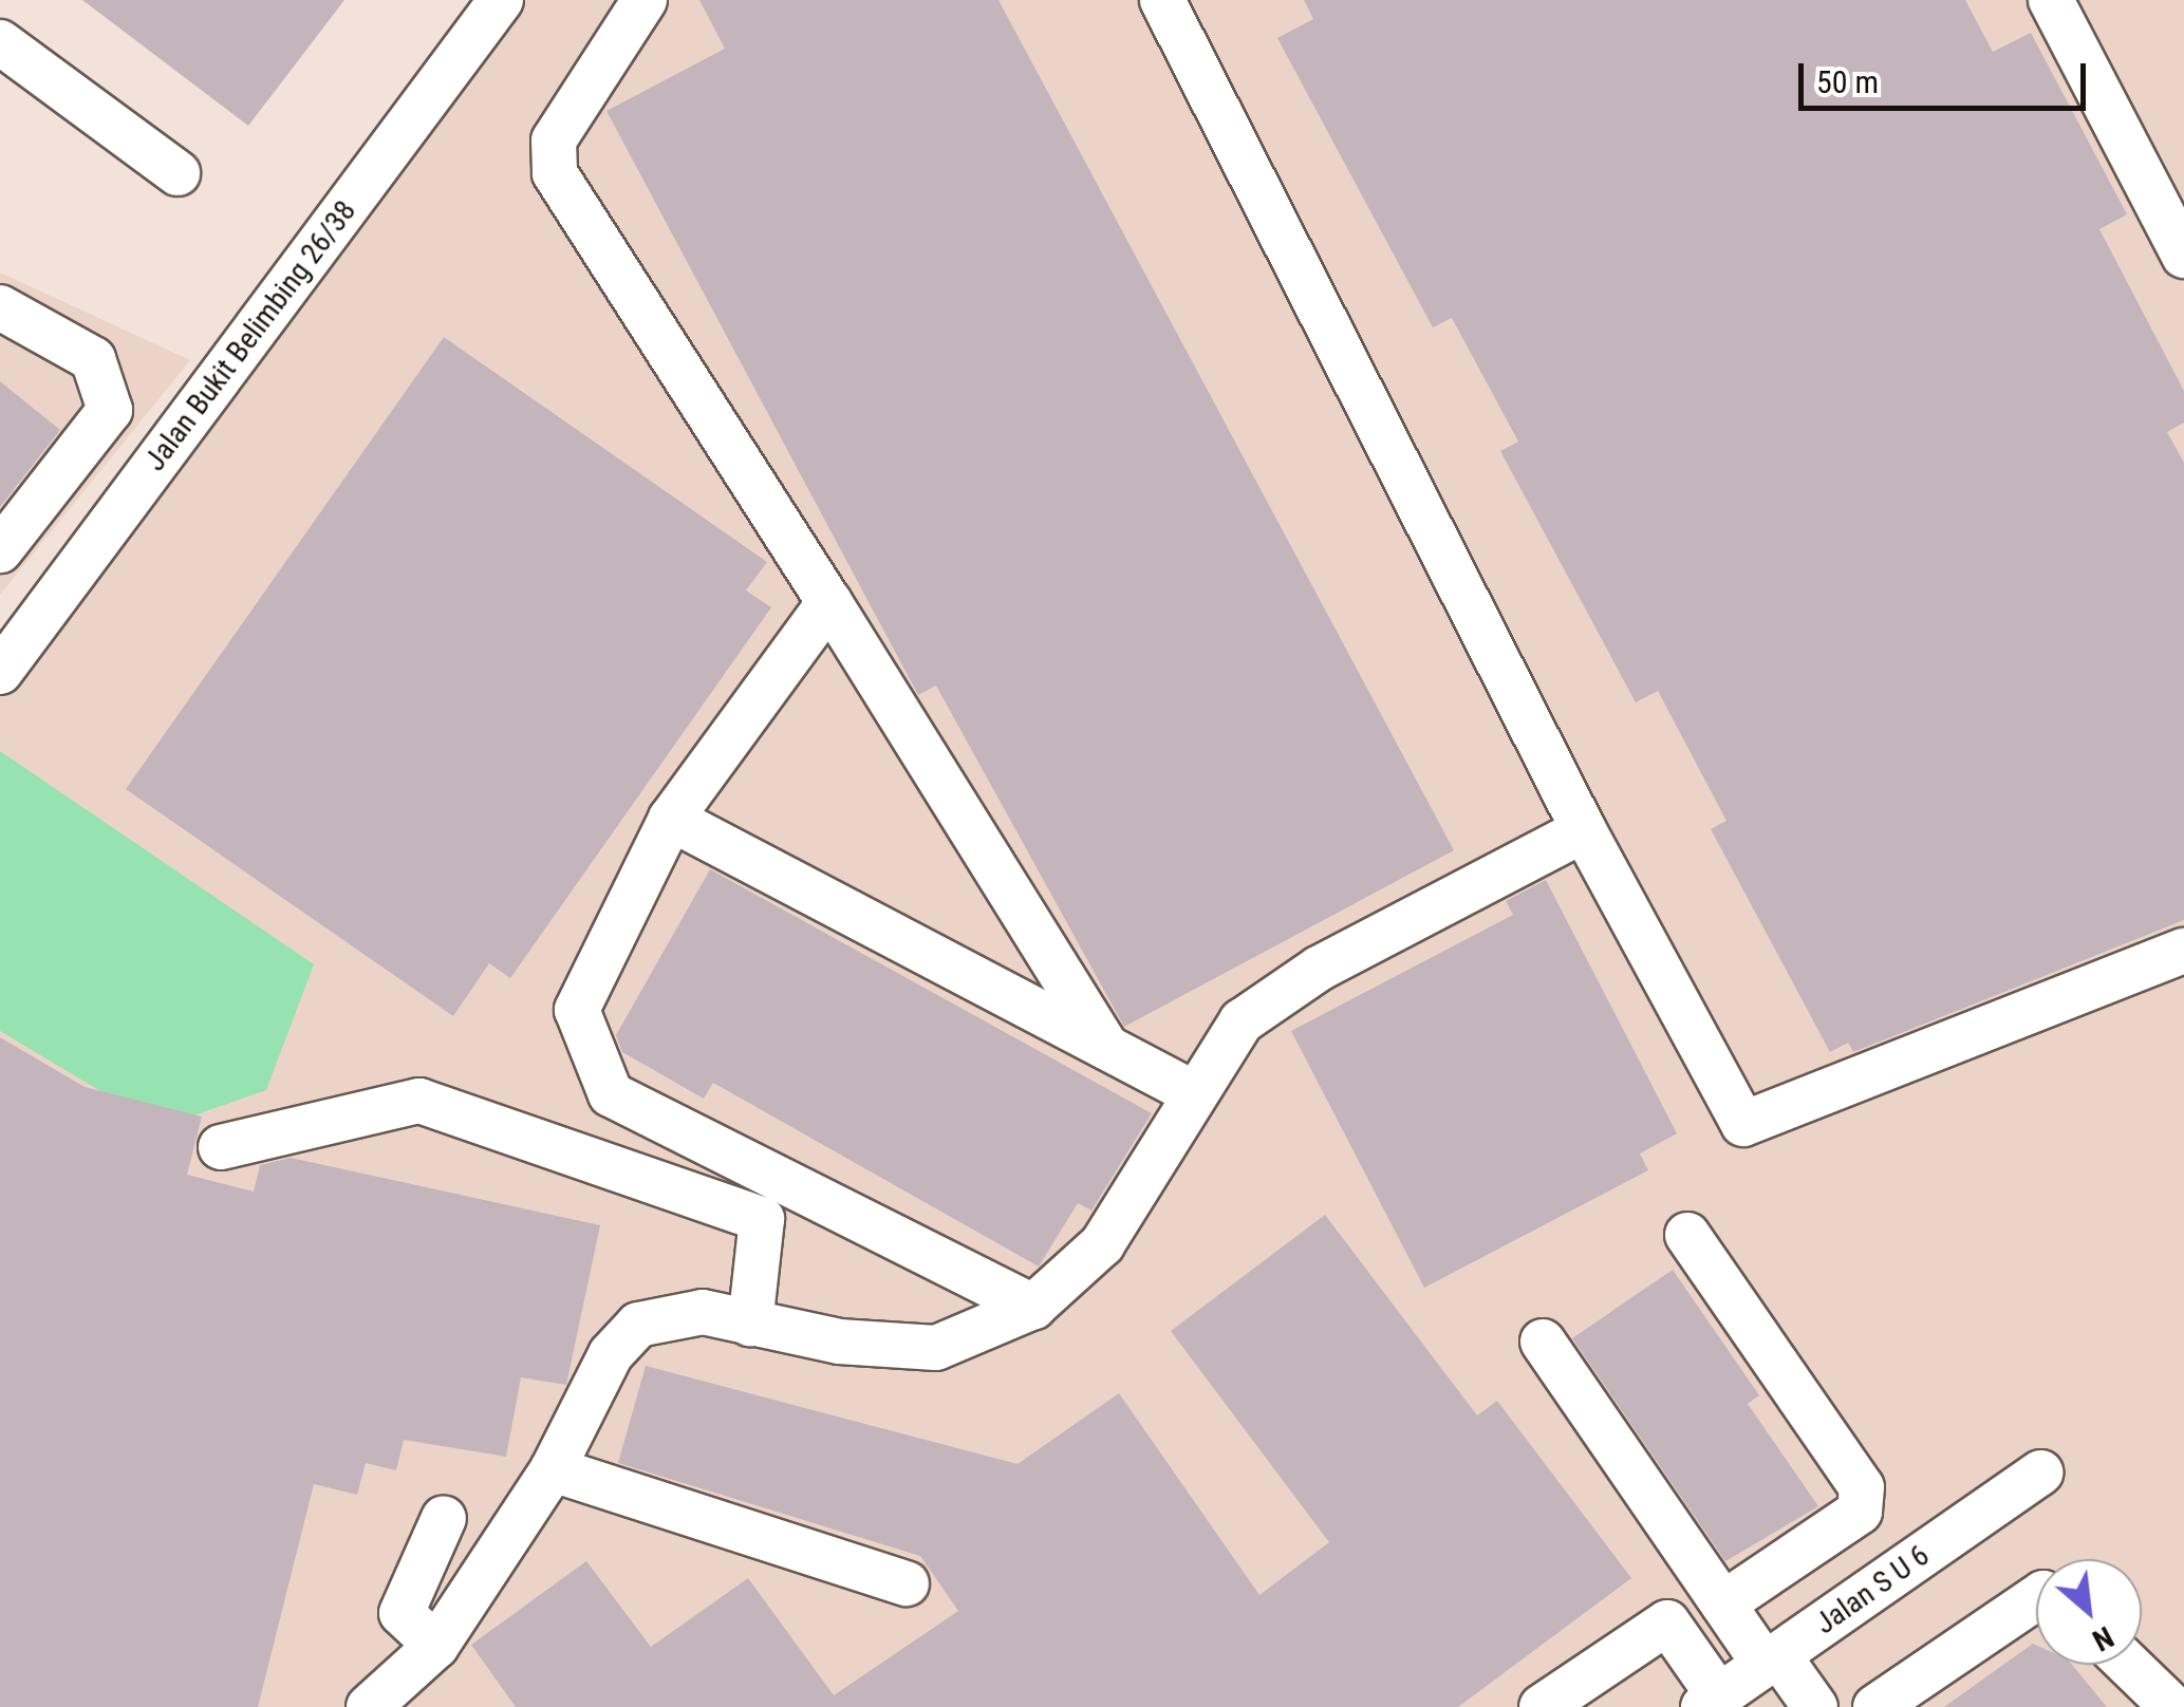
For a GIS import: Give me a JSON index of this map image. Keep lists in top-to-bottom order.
{
  "streets": {
    "street": ["Jalan Bukit Belimbing 26/38", "Jalan S U 6"]
  },
  "scale_bar": "50 m",
  "north": "bottom right"
}
